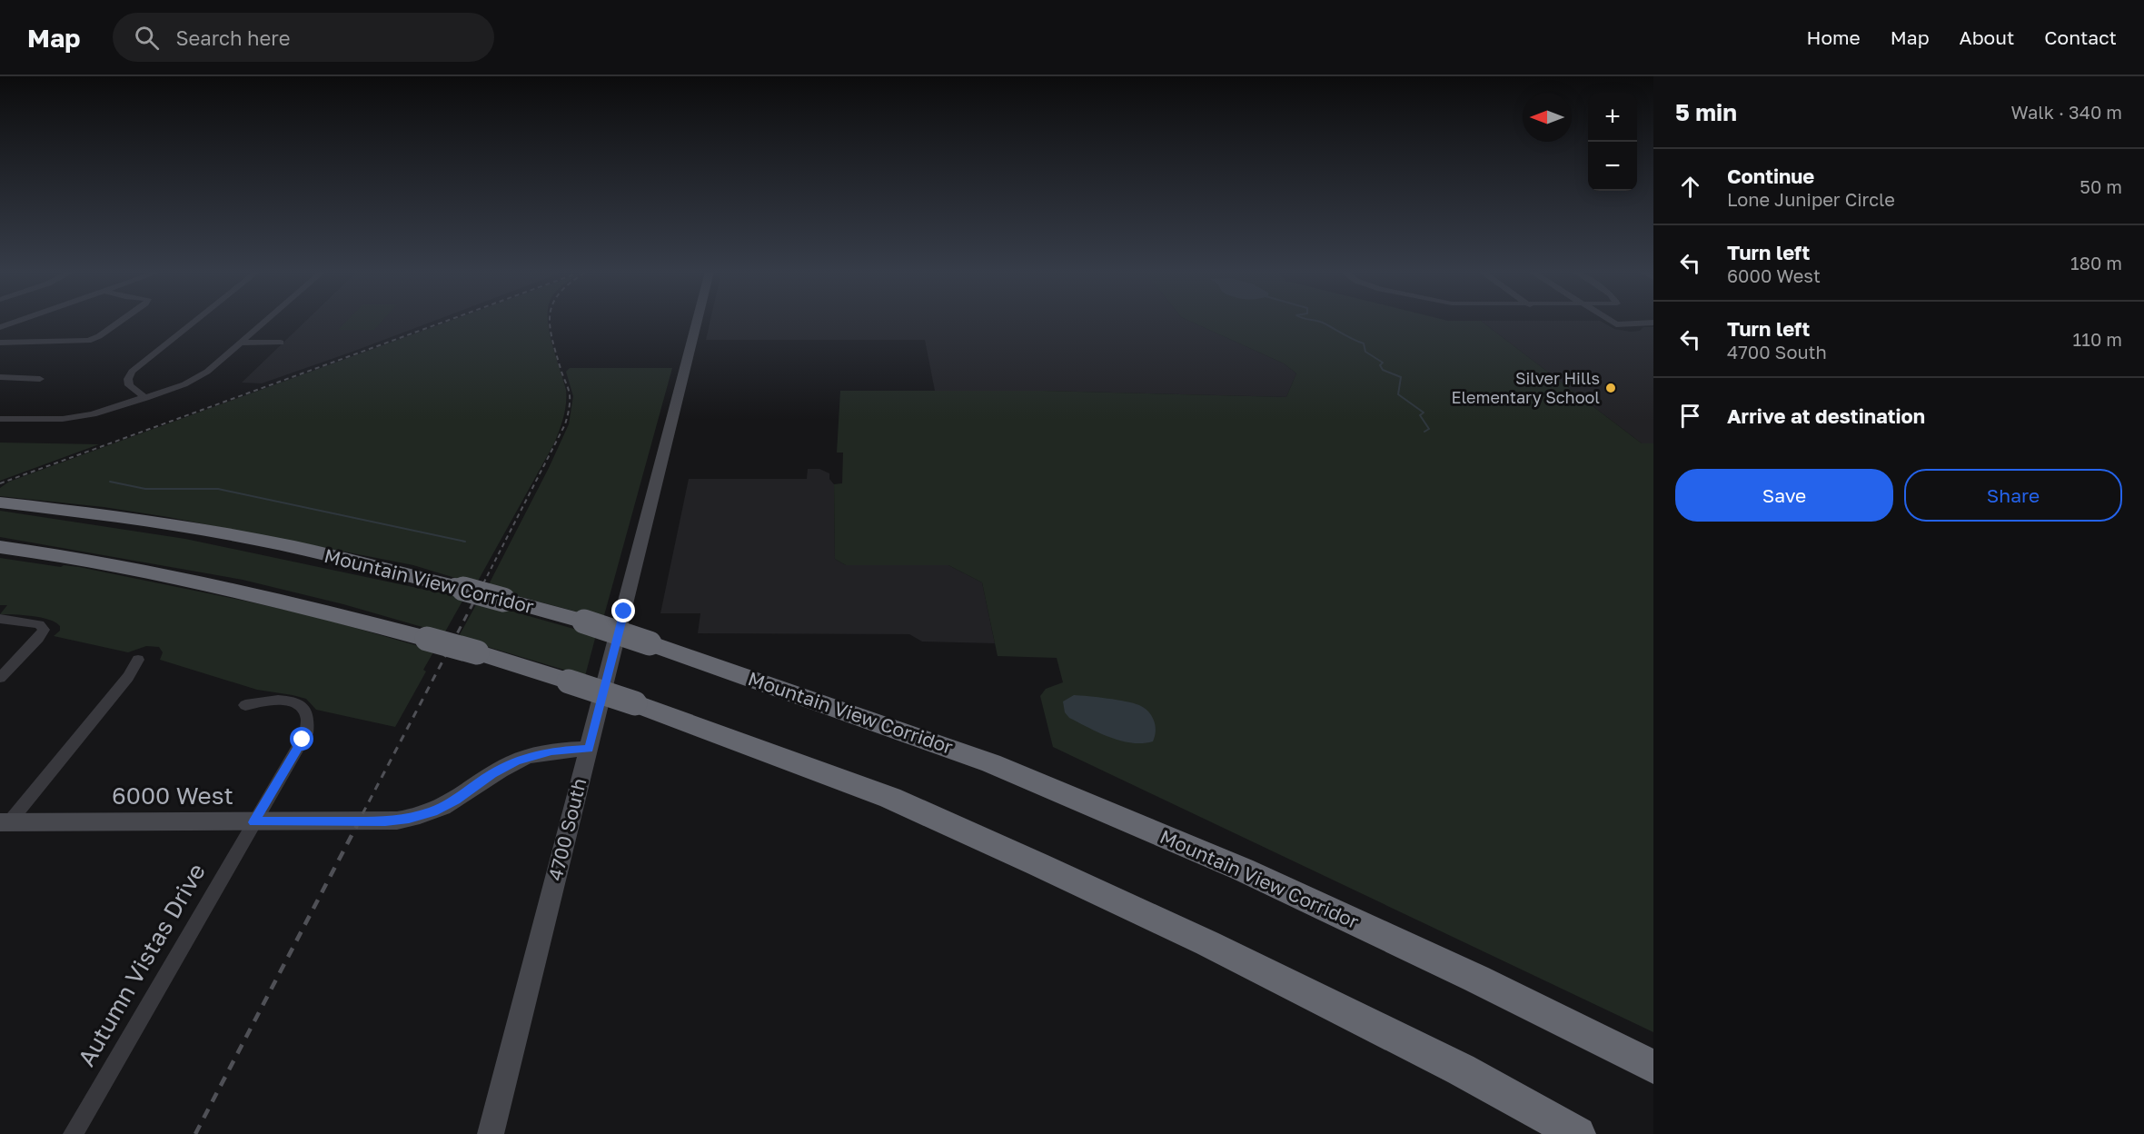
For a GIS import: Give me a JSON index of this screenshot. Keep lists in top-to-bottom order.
{
  "streets": {
    "highway": ["Mountain View Corridor"],
    "street": ["6000 West", "4700 South", "Autumn Vistas Drive"]
  },
  "crossings": [
    ["6000 West", "4700 South"],
    ["6000 West", "Autumn Vistas Drive"]
  ],
  "places": ["Silver Hills Elementary School"],
  "north": "left",
  "page": {
    "header": "Map",
    "search": "Search here",
    "nav": [
      "Home",
      "Map",
      "About",
      "Contact"
    ],
    "heading": ["5 min", "Walk · 340 m"],
    "map_buttons": ["+", "−"],
    "list": [
      ["Continue", "Lone Juniper Circle", "50 m"],
      ["Turn left", "6000 West", "180 m"],
      ["Turn left", "4700 South", "110 m"],
      "Arrive at destination"
    ],
    "buttons": ["Save", "Share"]
  }
}
